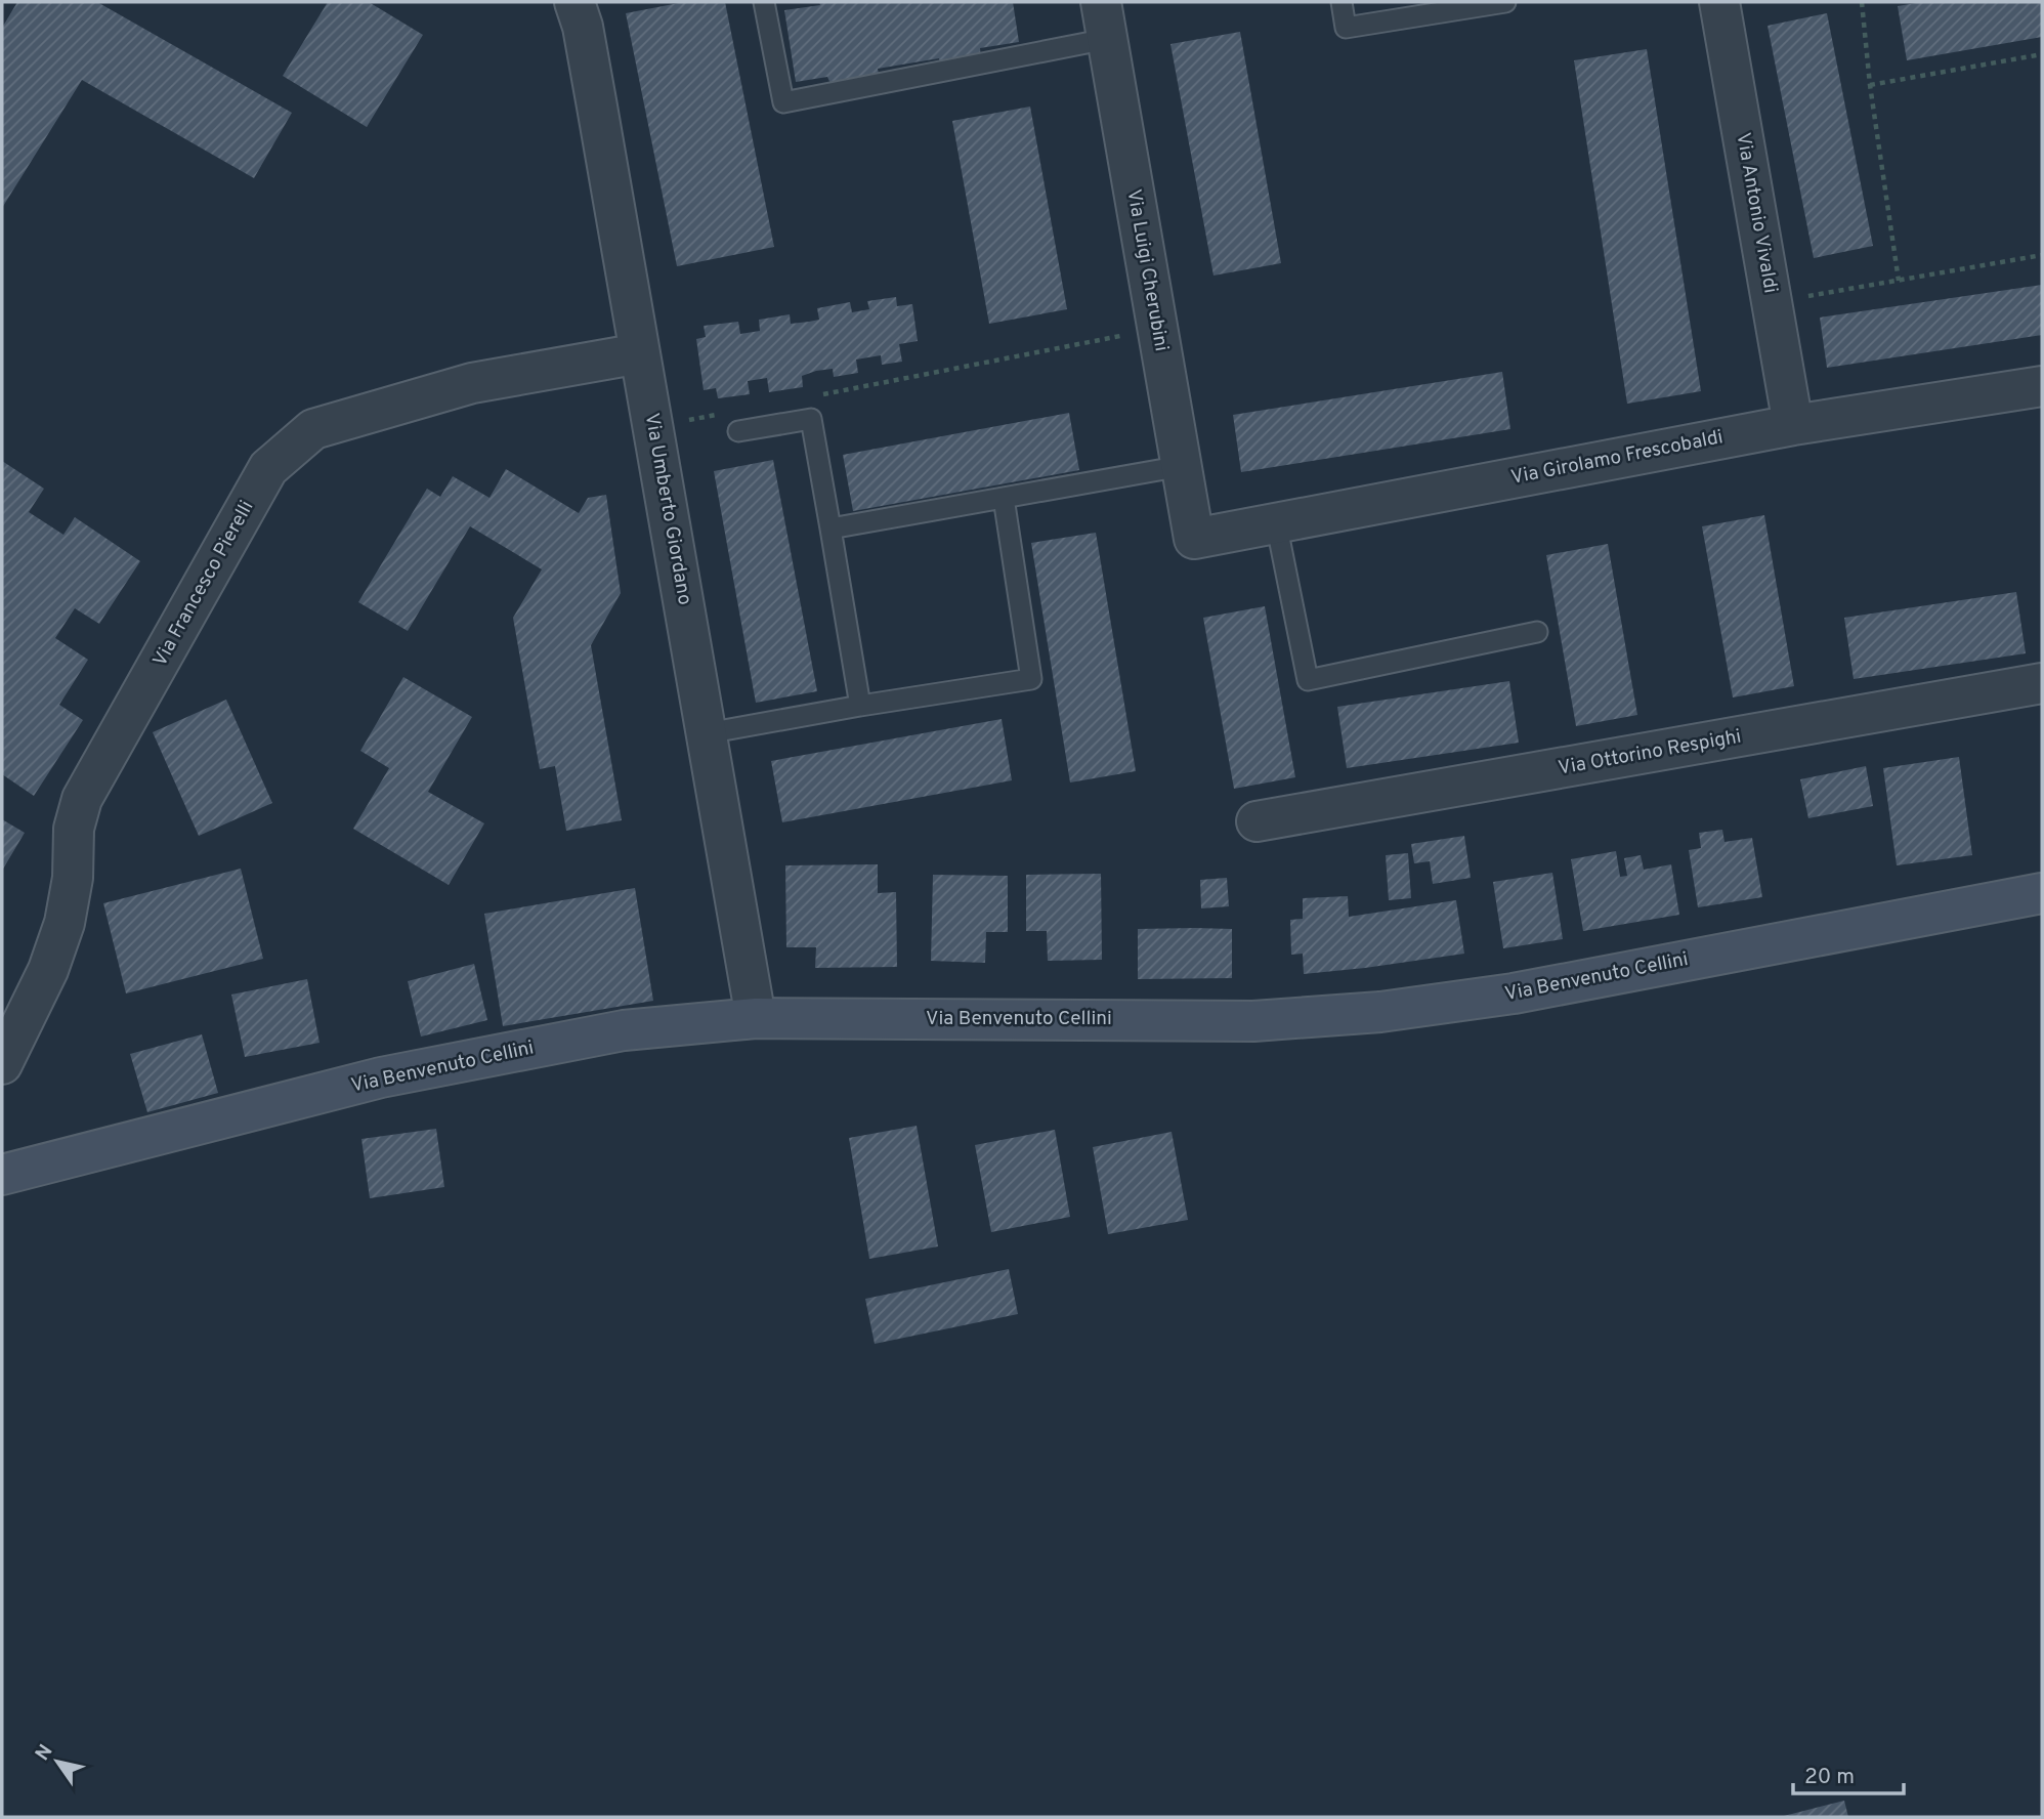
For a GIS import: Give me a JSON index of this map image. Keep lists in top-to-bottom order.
{
  "streets": {
    "street": [
      "Via Antonio Vivaldi",
      "Via Luigi Cherubini",
      "Via Girolamo Frescobaldi",
      "Via Umberto Giordano",
      "Via Francesco Pierelli",
      "Via Ottorino Respighi",
      "Via Benvenuto Cellini"
    ]
  },
  "crossings": [
    ["Via Antonio Vivaldi", "Via Girolamo Frescobaldi"],
    ["Via Luigi Cherubini", "Via Girolamo Frescobaldi"],
    ["Via Umberto Giordano", "Via Francesco Pierelli"],
    ["Via Umberto Giordano", "Via Benvenuto Cellini"]
  ],
  "scale_bar": "20 m",
  "north": "top left"
}
